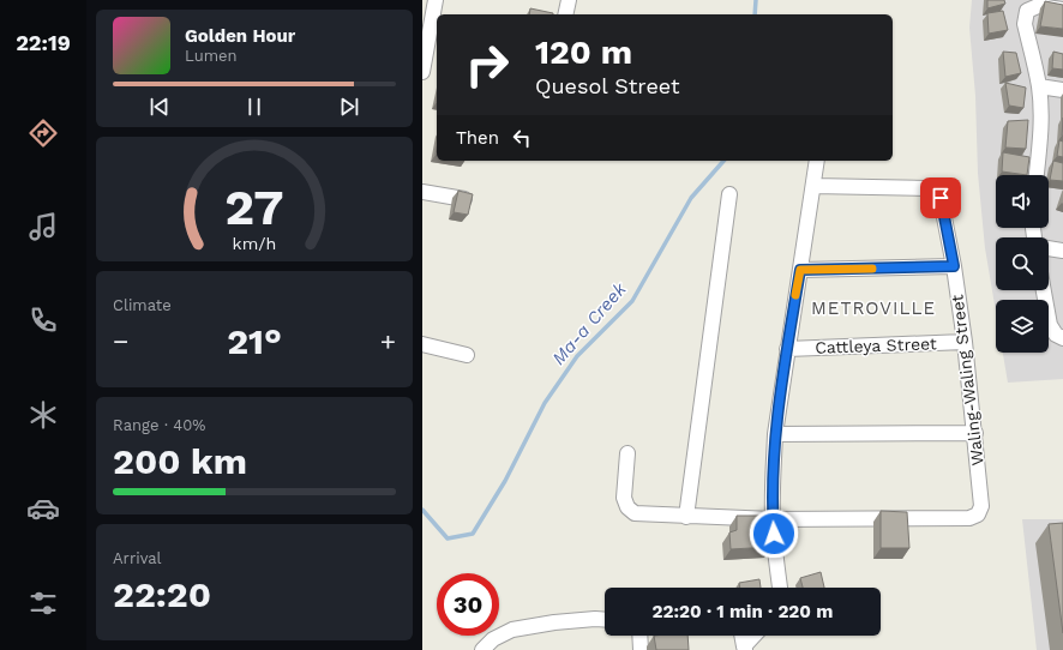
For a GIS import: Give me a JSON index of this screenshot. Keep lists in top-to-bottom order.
{
  "streets": {
    "street": ["Cattleya Street", "Waling-Waling Street"]
  },
  "crossings": [
    ["Cattleya Street", "Waling-Waling Street"]
  ],
  "districts": ["METROVILLE"],
  "water": ["Ma-a Creek"],
  "page": {
    "tabs": "22:19",
    "turn": ["120 m", "Quesol Street"],
    "song": ["Golden Hour", "Lumen"],
    "then": "Then",
    "tile": [
      "Climate",
      ["Range · 40%", "200 km"],
      ["Arrival", "22:20"]
    ],
    "heat": ["−", "21°", "+"],
    "limit": "30",
    "trip": "22:20 · 1 min · 220 m",
    "gauge": ["27", "km/h"]
  }
}
